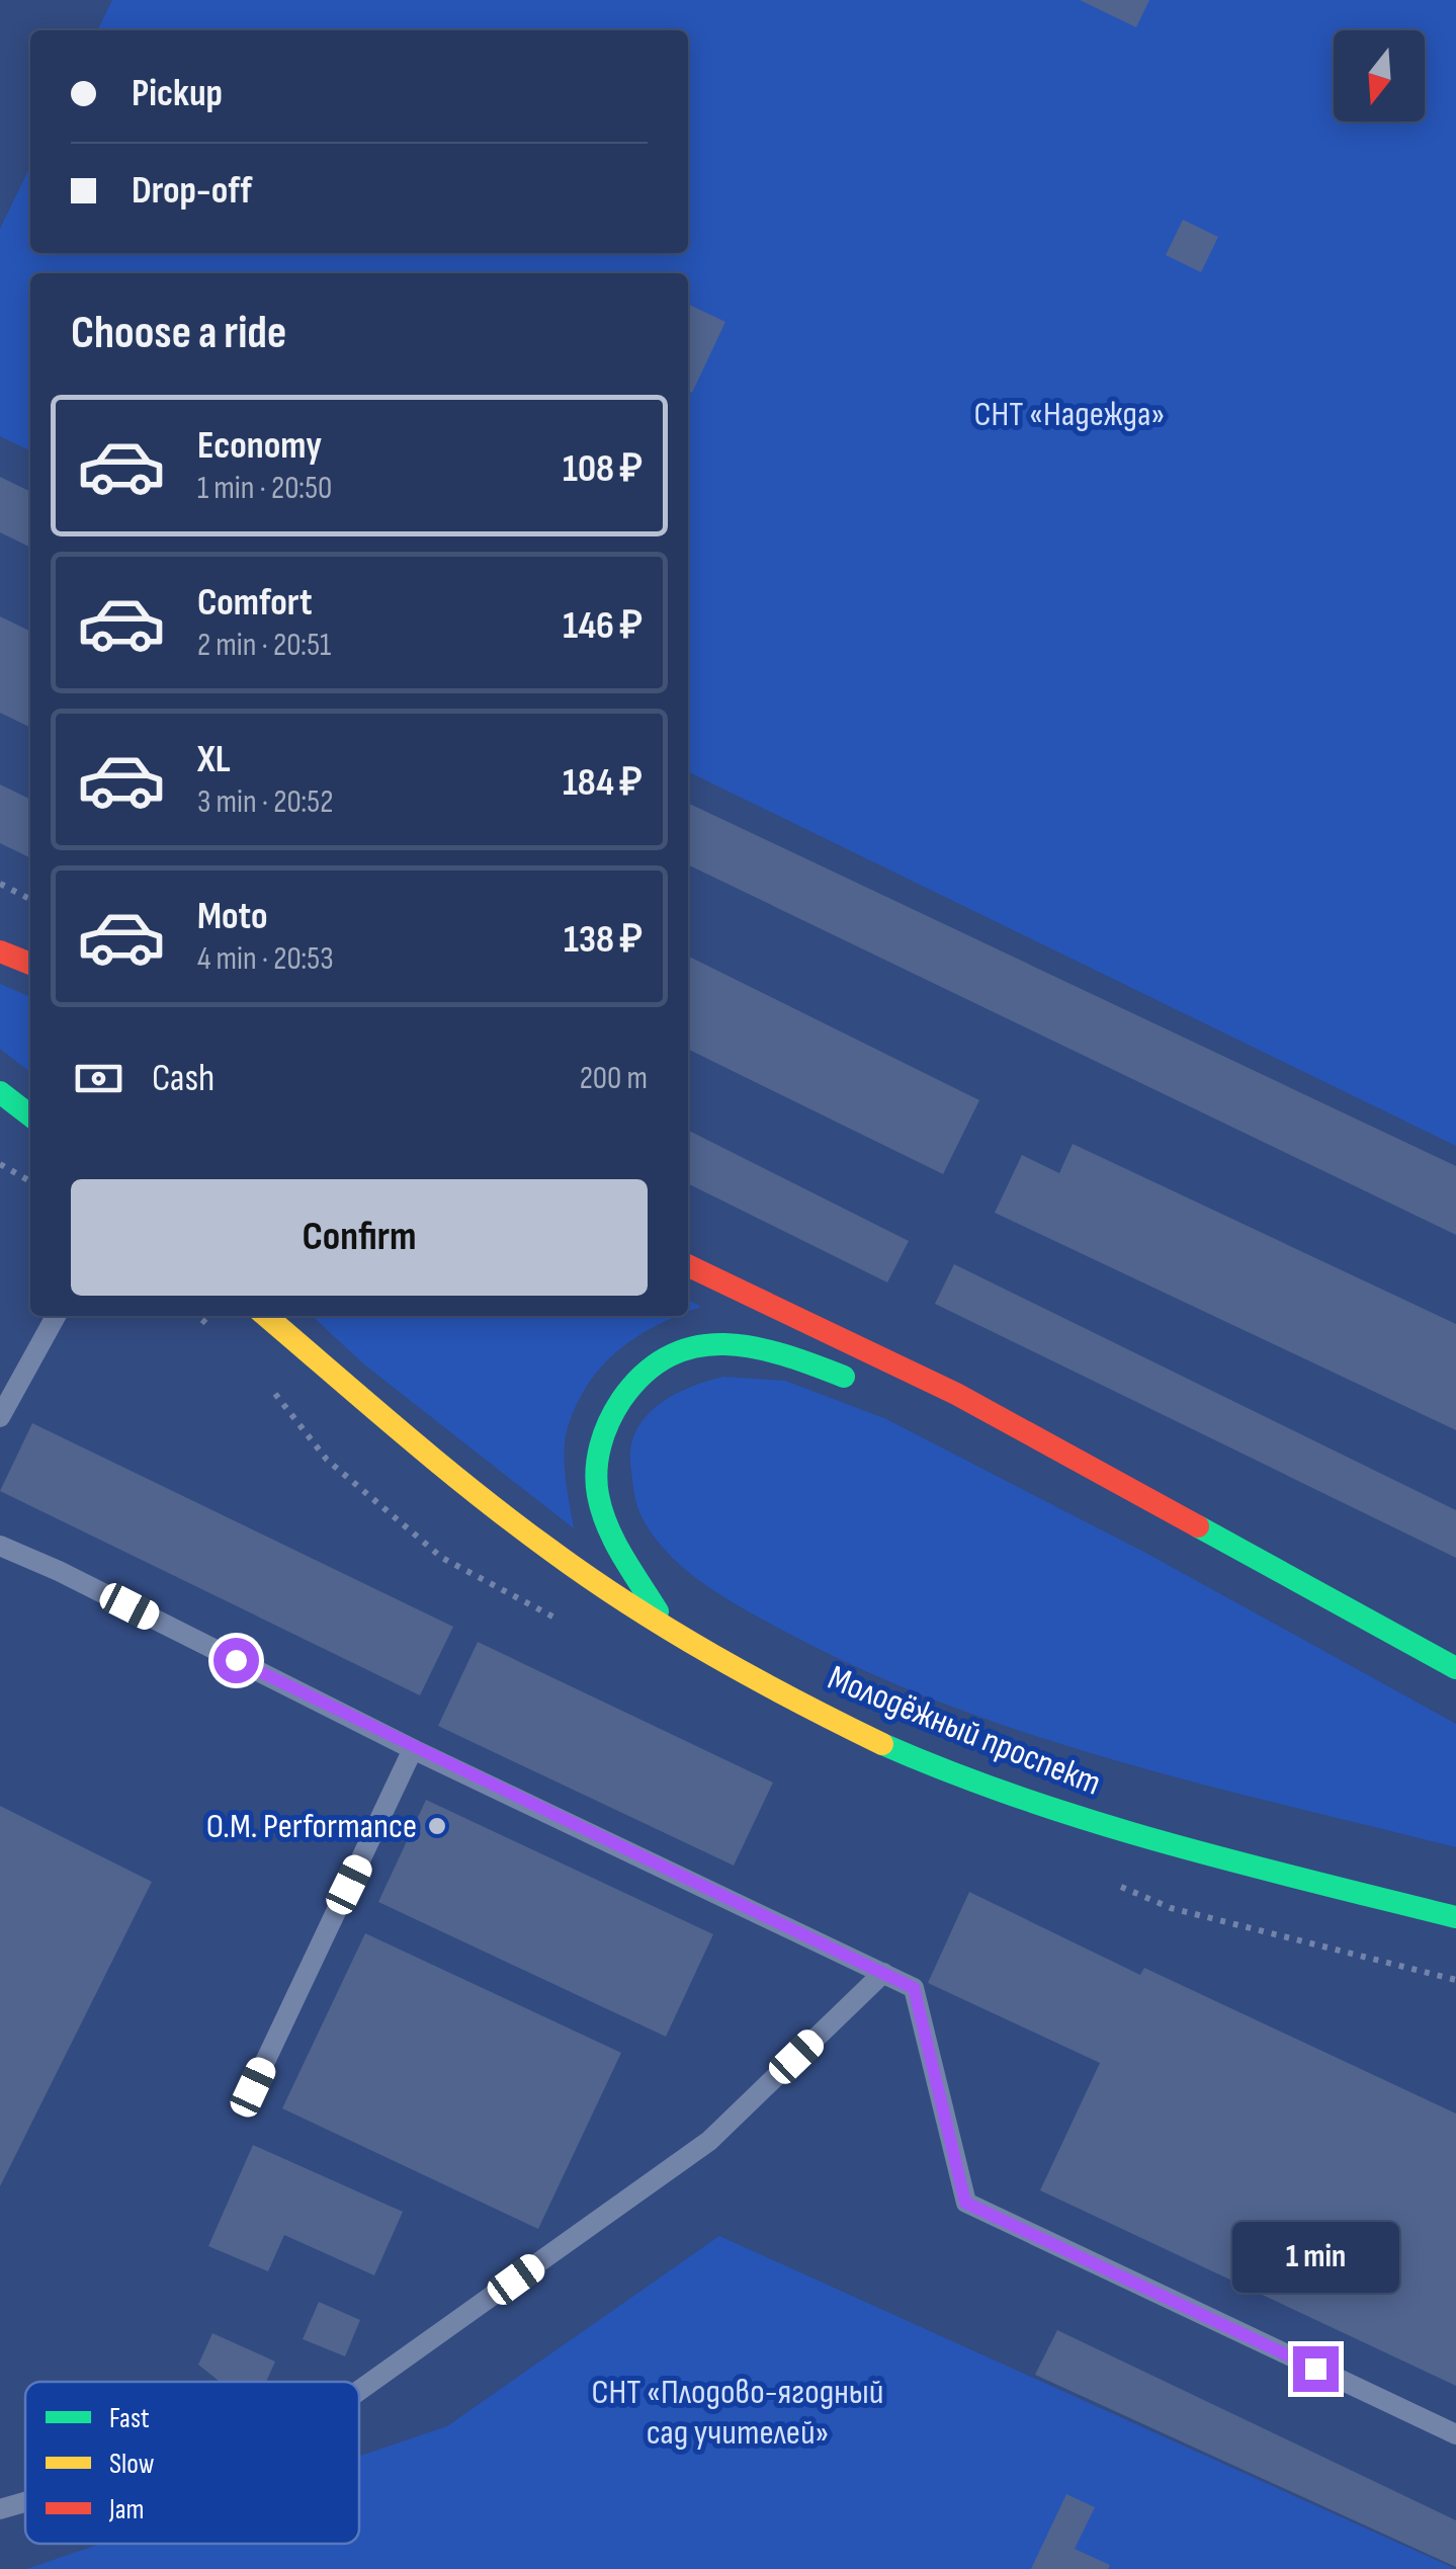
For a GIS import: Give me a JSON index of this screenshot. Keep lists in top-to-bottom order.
{
  "streets": {
    "main road": ["Молодёжный проспект"]
  },
  "parks": ["СНТ «Надежда»", "СНТ «Плодово-ягодный сад учителей»"],
  "places": ["O.M. Performance"],
  "legend": ["Fast", "Slow", "Jam"],
  "north": "bottom",
  "page": {
    "banner": ["Pickup", "Drop-off"],
    "heading": "Choose a ride",
    "list": [
      {
        "name": "Economy",
        "note": "1 min · 20:50",
        "value": "108 ₽"
      },
      {
        "name": "Comfort",
        "note": "2 min · 20:51",
        "value": "146 ₽"
      },
      {
        "name": "XL",
        "note": "3 min · 20:52",
        "value": "184 ₽"
      },
      {
        "name": "Moto",
        "note": "4 min · 20:53",
        "value": "138 ₽"
      }
    ],
    "pay": ["Cash", "200 m"],
    "buttons": "Confirm",
    "bubble": "1 min"
  }
}
